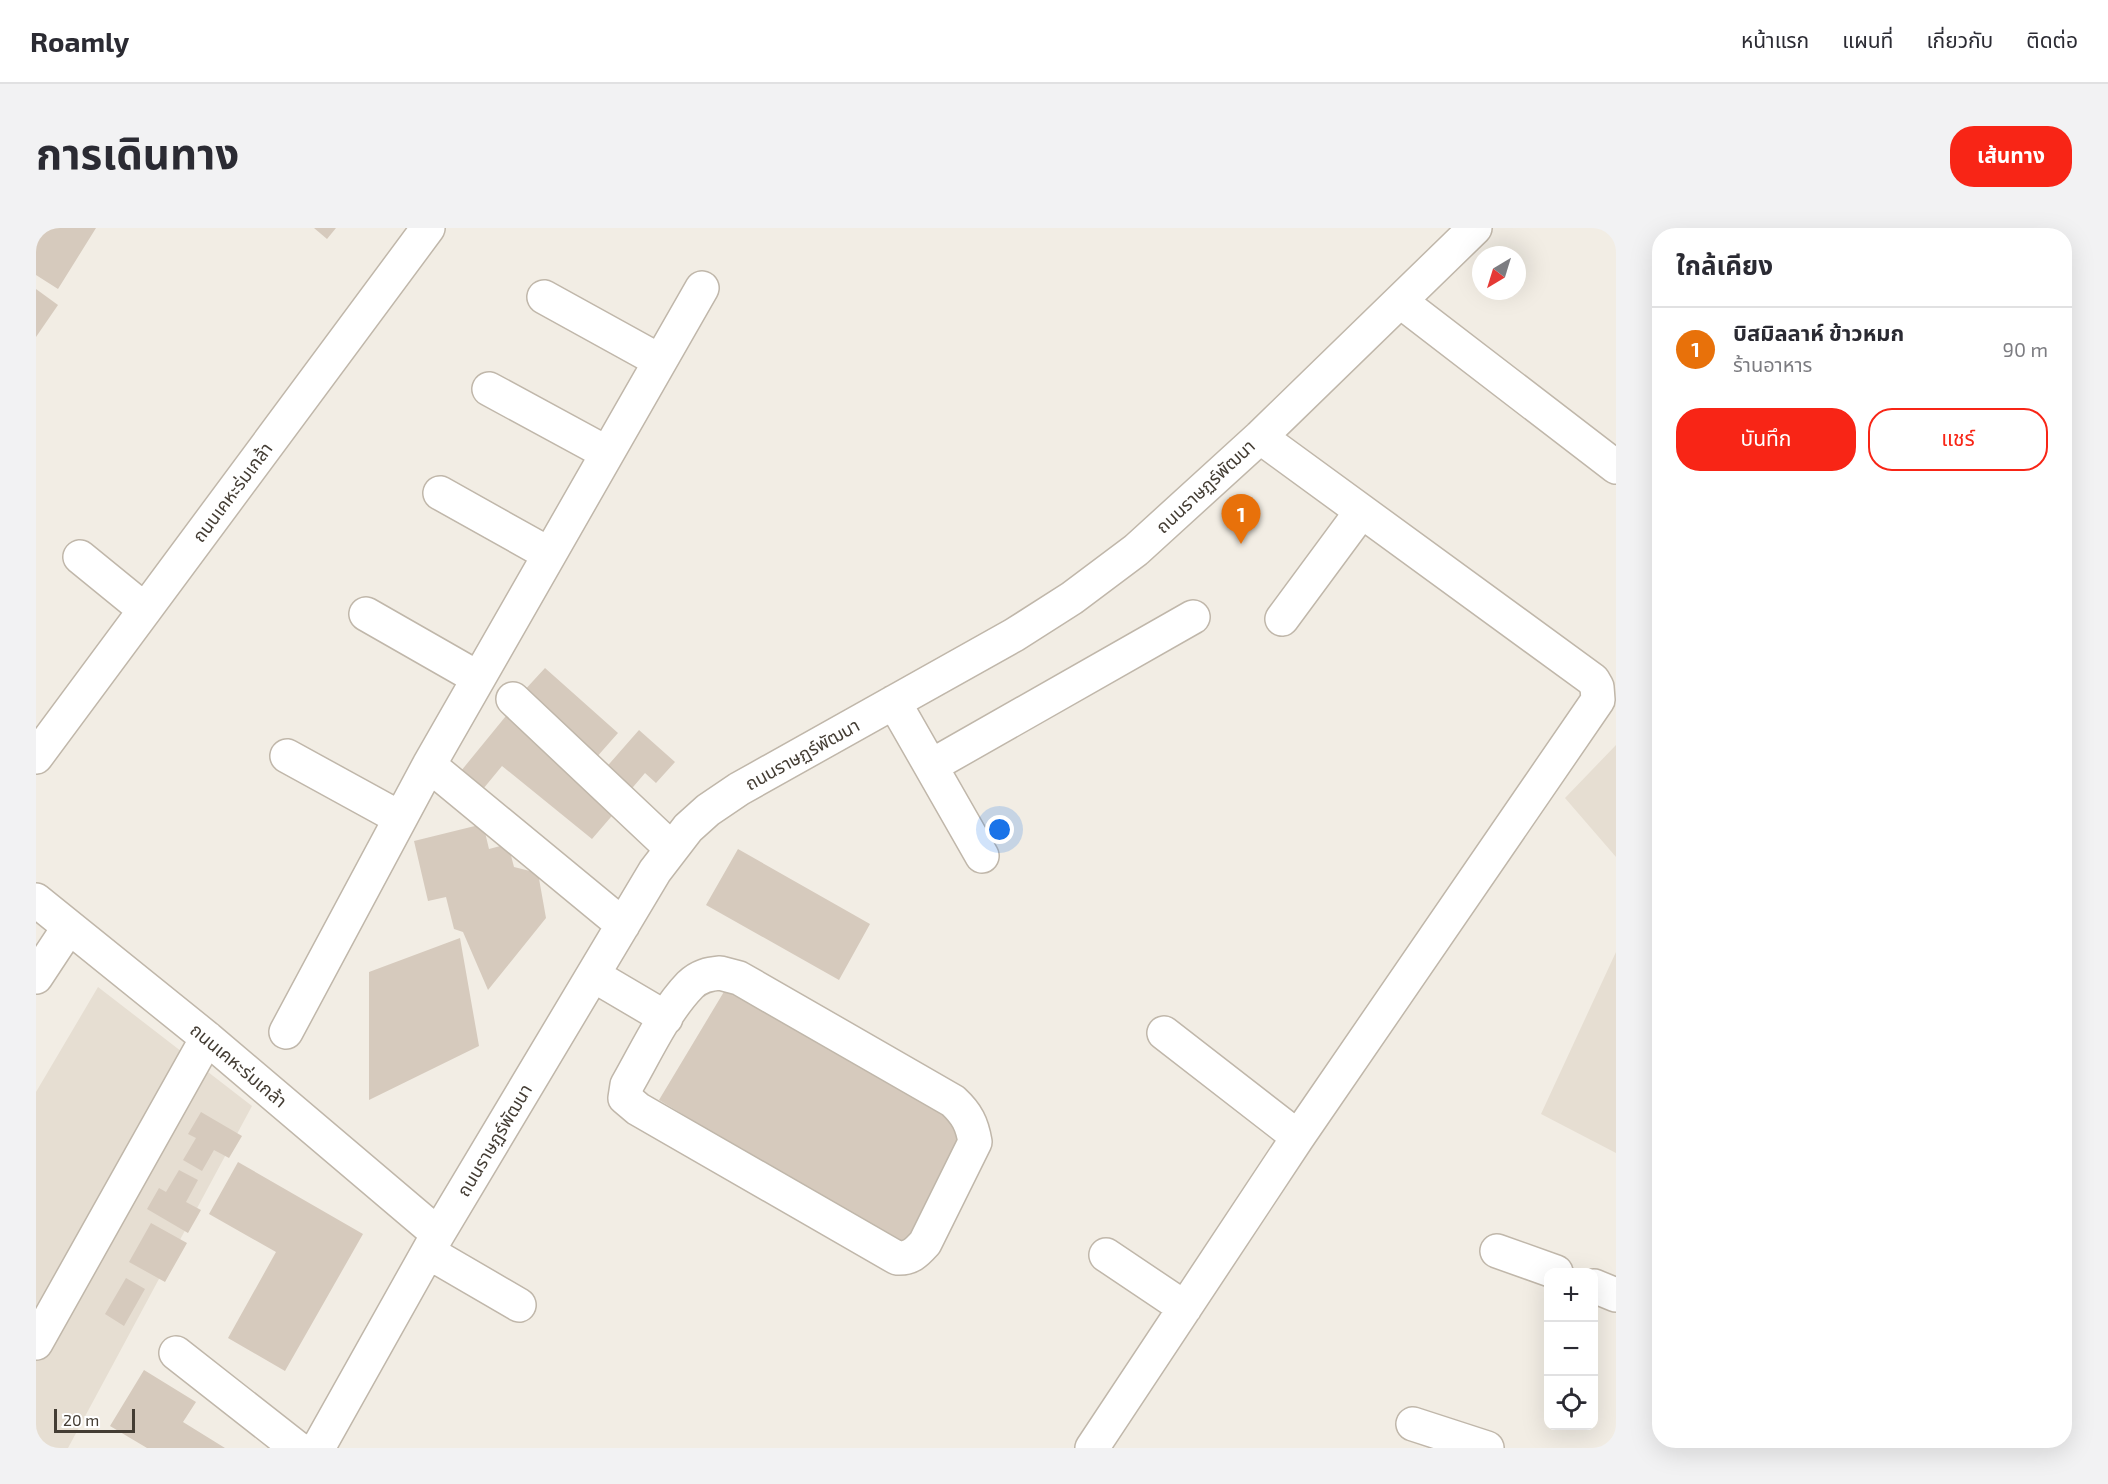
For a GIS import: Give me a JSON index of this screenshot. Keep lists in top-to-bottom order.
{
  "streets": {
    "street": ["ถนนราษฏร์พัฒนา", "ถนนเคหะร่มเกล้า"]
  },
  "crossings": [
    ["ถนนราษฏร์พัฒนา", "ถนนเคหะร่มเกล้า"]
  ],
  "scale_bar": "20 m",
  "north": "bottom left",
  "page": {
    "header": "Roamly",
    "nav": [
      "หน้าแรก",
      "แผนที่",
      "เกี่ยวกับ",
      "ติดต่อ"
    ],
    "title": "การเดินทาง",
    "buttons": [
      "เส้นทาง",
      ["บันทึก", "แชร์"]
    ],
    "heading": "ใกล้เคียง",
    "list": [
      {
        "mark": "1",
        "name": "บิสมิลลาห์ ข้าวหมก",
        "note": "ร้านอาหาร",
        "value": "90 m"
      }
    ],
    "pins": "1",
    "map_buttons": ["+", "−"],
    "scale": "20 m"
  }
}
